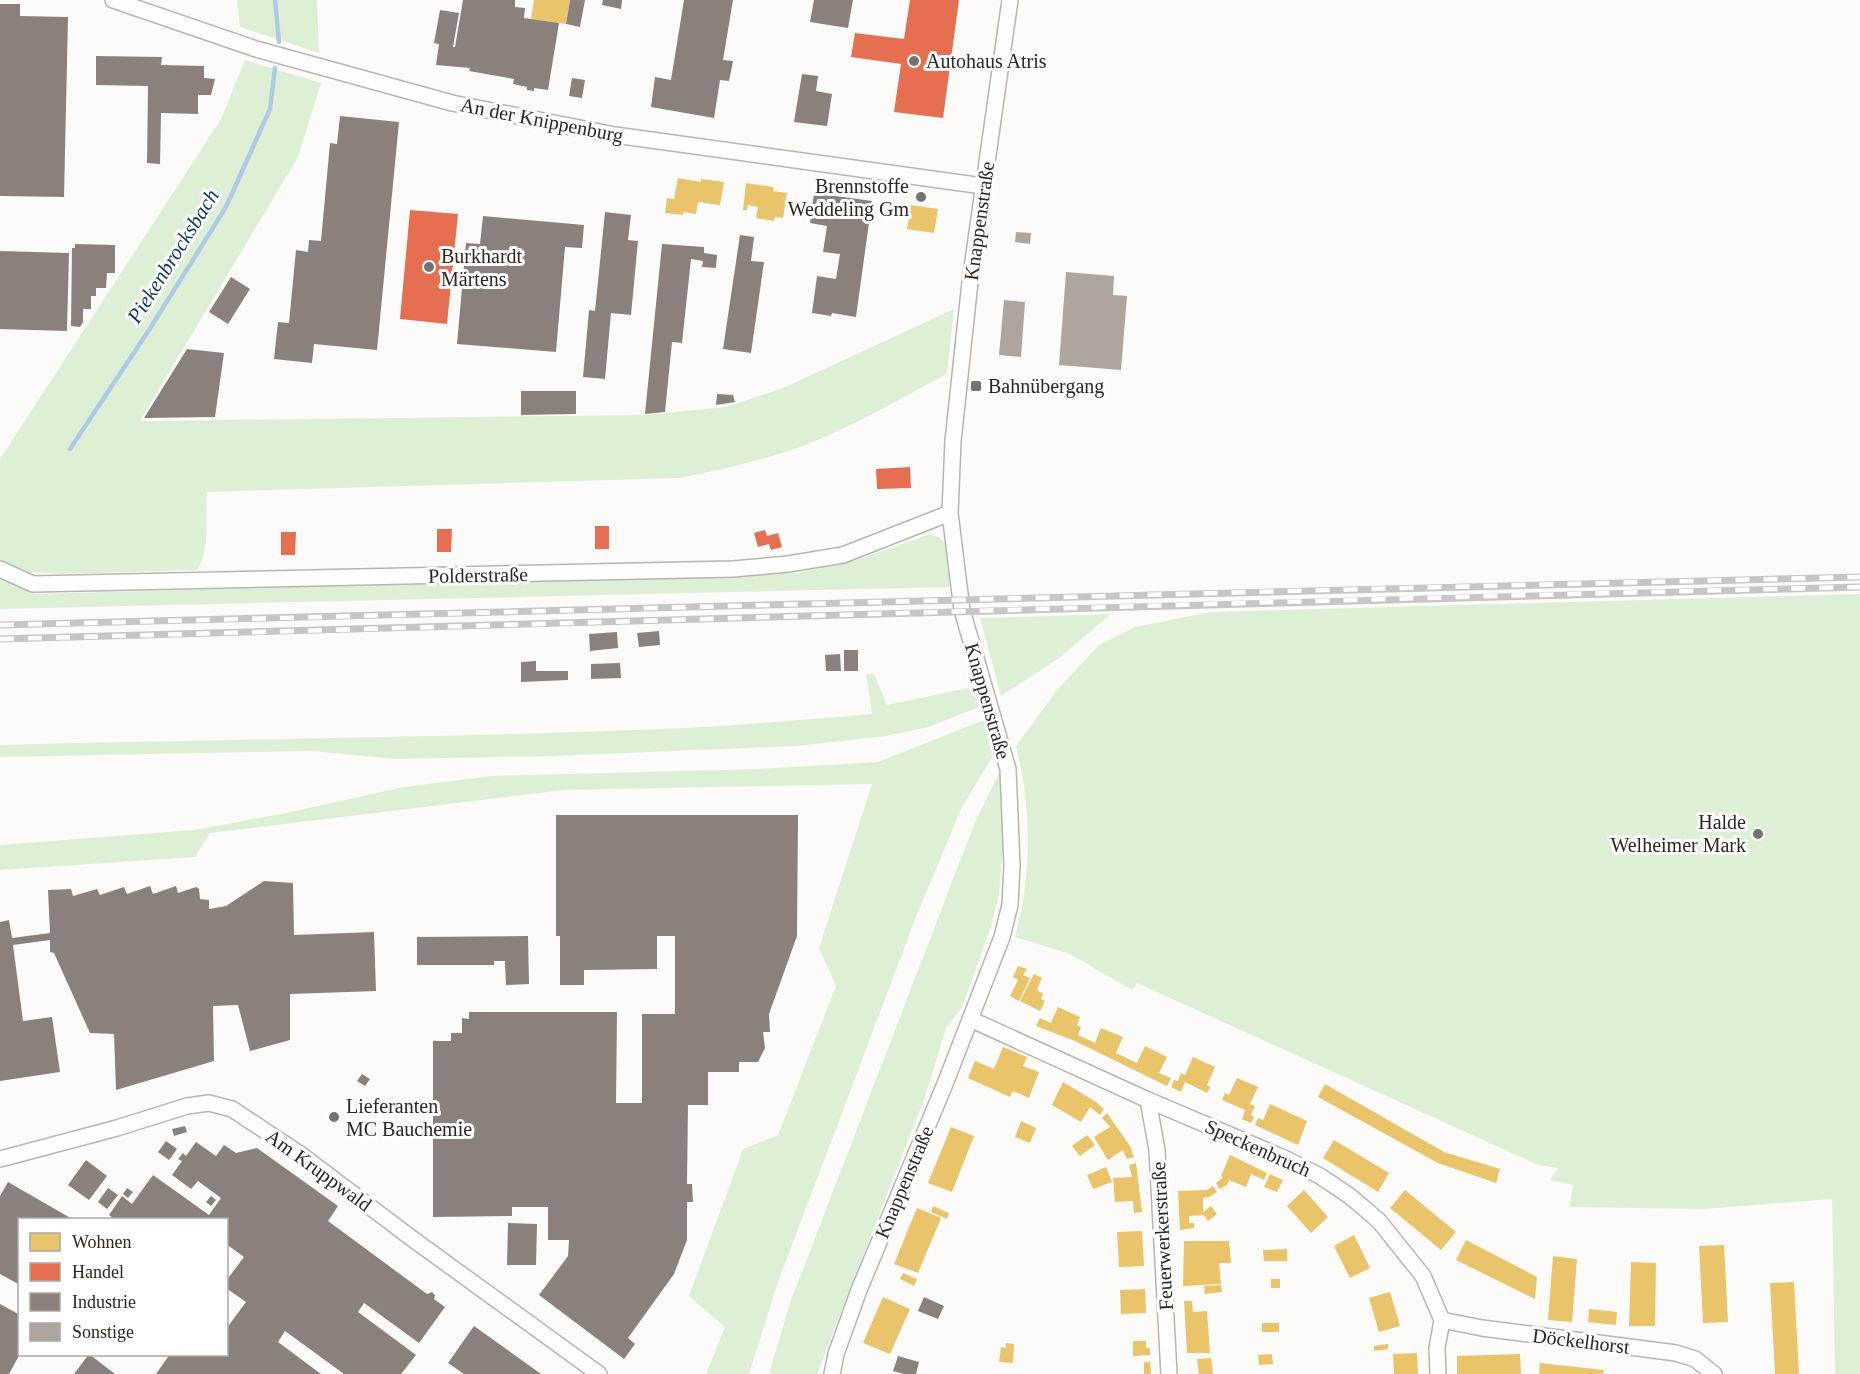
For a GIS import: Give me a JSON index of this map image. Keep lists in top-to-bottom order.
{
  "streets": {
    "street": [
      "An der Knippenburg",
      "Knappenstraße",
      "Polderstraße",
      "Speckenbruch",
      "Am Kruppwald",
      "Feuerwerkerstraße",
      "Döckelhorst"
    ]
  },
  "crossings": [
    ["An der Knippenburg", "Knappenstraße"],
    ["Knappenstraße", "Polderstraße"],
    ["Knappenstraße", "Speckenbruch"],
    ["Speckenbruch", "Feuerwerkerstraße"],
    ["Speckenbruch", "Döckelhorst"]
  ],
  "water": ["Piekenbrocksbach"],
  "places": {
    "other": [
      "Autohaus Atris",
      "Brennstoffe Weddeling Gm",
      "Burkhardt Märtens",
      "Halde Welheimer Mark",
      "Lieferanten MC Bauchemie"
    ],
    "transit": ["Bahnübergang"]
  },
  "legend": [
    "Wohnen",
    "Handel",
    "Industrie",
    "Sonstige"
  ]
}
